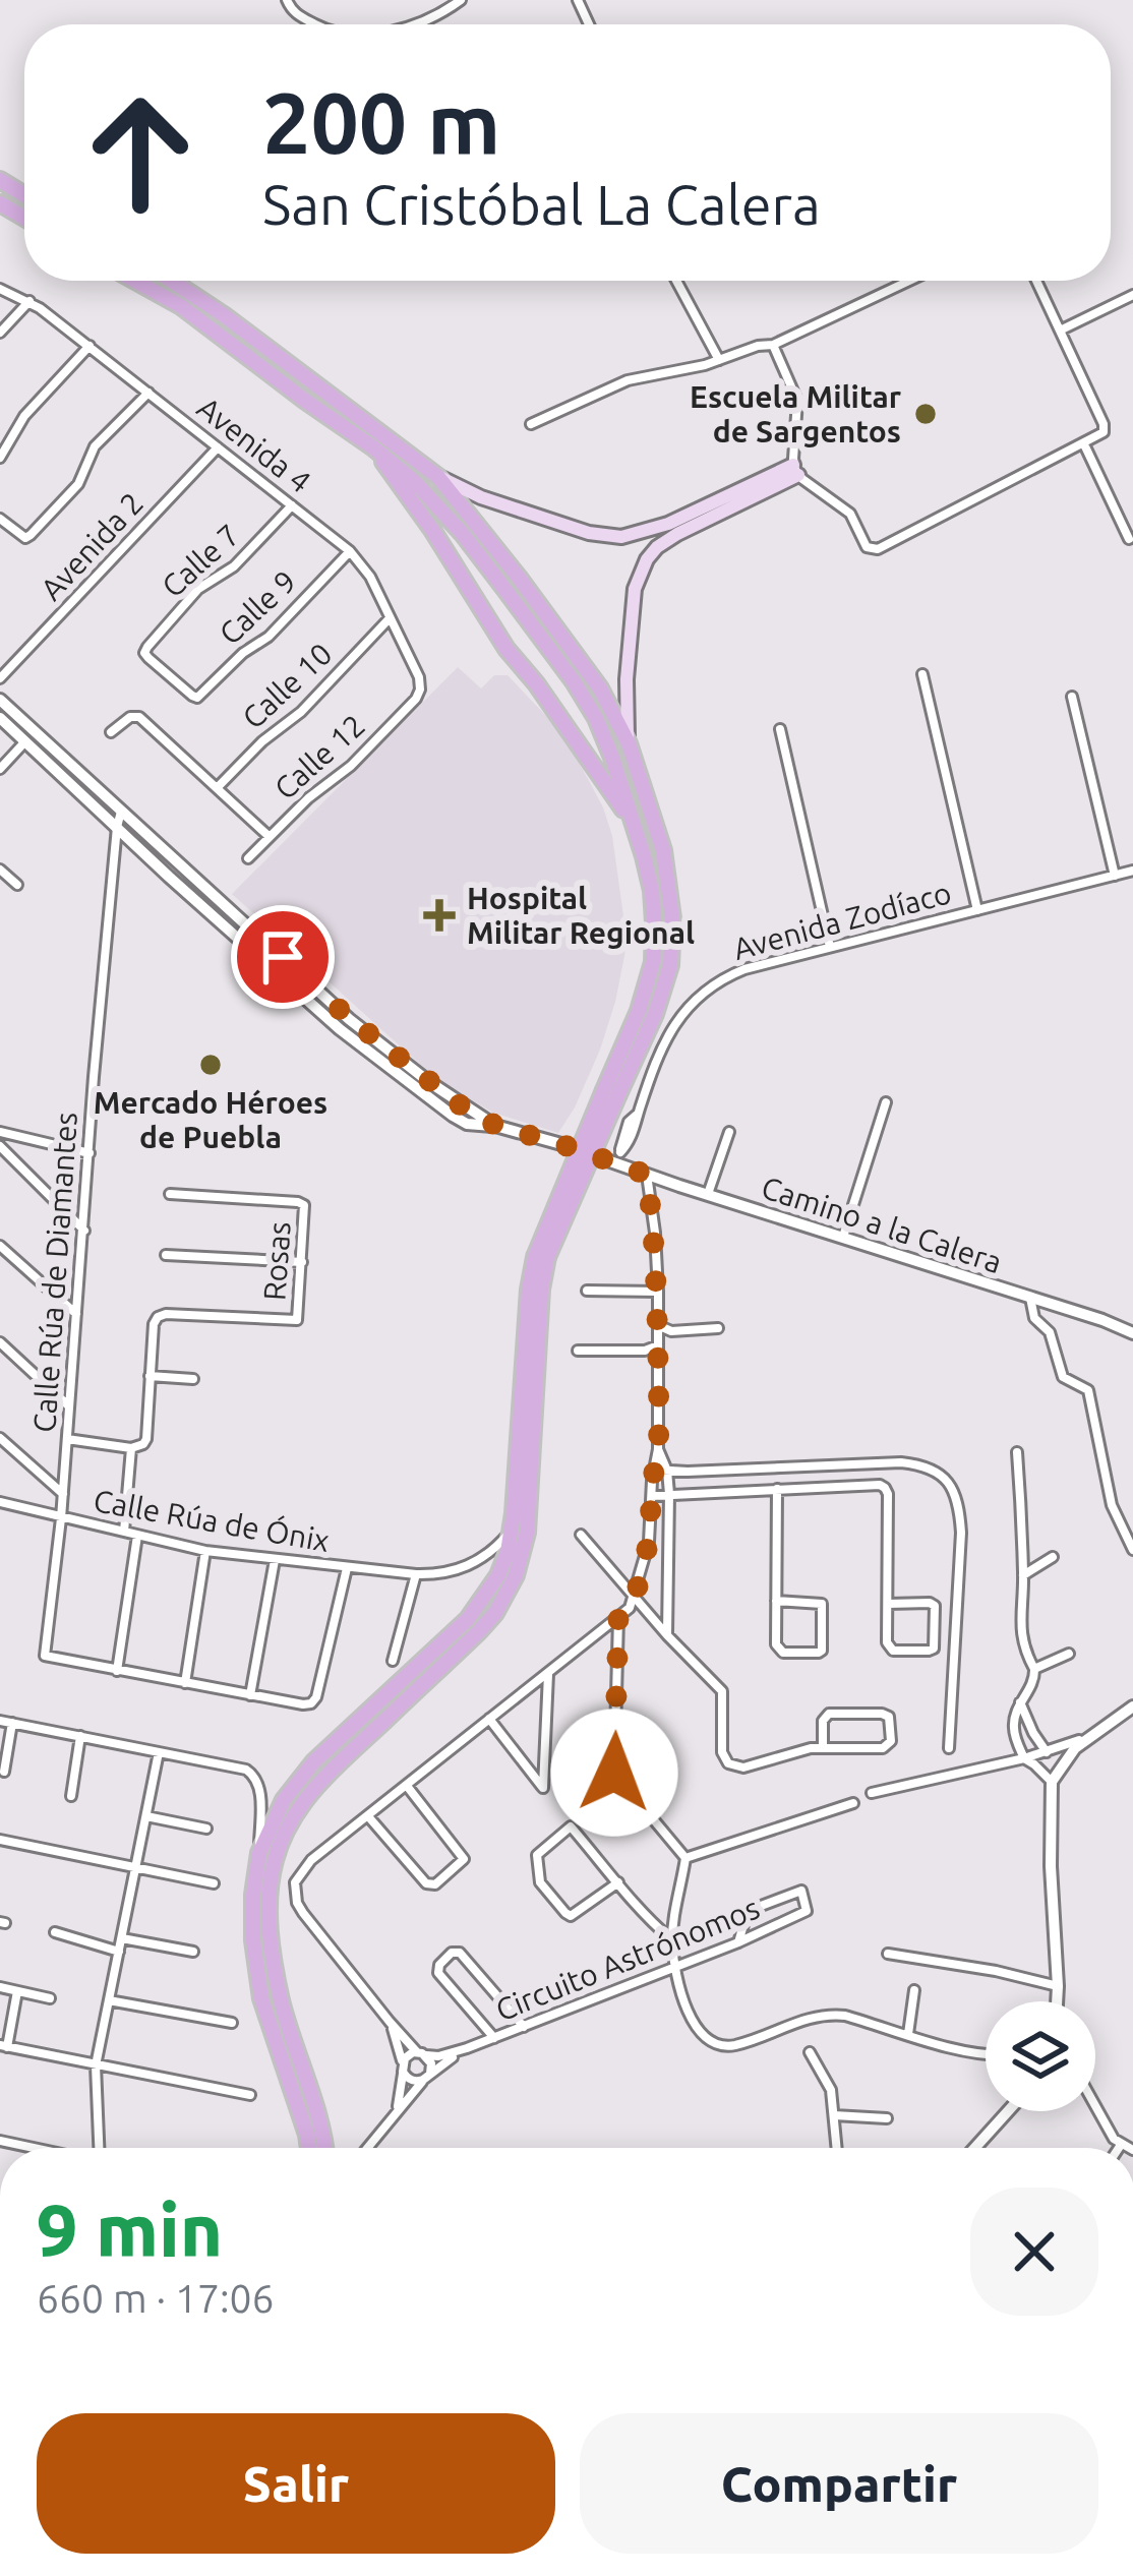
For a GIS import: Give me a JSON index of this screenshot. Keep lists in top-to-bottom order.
{
  "streets": {
    "street": [
      "Avenida 4",
      "Avenida 2",
      "Calle 7",
      "Calle 9",
      "Calle 10",
      "Calle 12",
      "Avenida Zodíaco",
      "Camino a la Calera",
      "Rosas",
      "Calle Rúa de Diamantes",
      "Calle Rúa de Ónix",
      "Circuito Astrónomos"
    ]
  },
  "crossings": [
    ["Avenida 4", "Avenida 2"],
    ["Avenida 4", "Calle 7"],
    ["Avenida 4", "Calle 9"],
    ["Avenida 4", "Calle 10"],
    ["Avenida 4", "Calle 12"],
    ["Calle 7", "Calle 9"],
    ["Avenida Zodíaco", "Camino a la Calera"],
    ["Calle Rúa de Diamantes", "Calle Rúa de Ónix"]
  ],
  "places": {
    "other": ["Escuela Militar de Sargentos", "Mercado Héroes de Puebla"],
    "health": ["Hospital Militar Regional"]
  },
  "page": {
    "turn": ["200 m", "San Cristóbal La Calera"],
    "heading": ["9 min", "660 m · 17:06"],
    "buttons": ["Salir", "Compartir"]
  }
}
